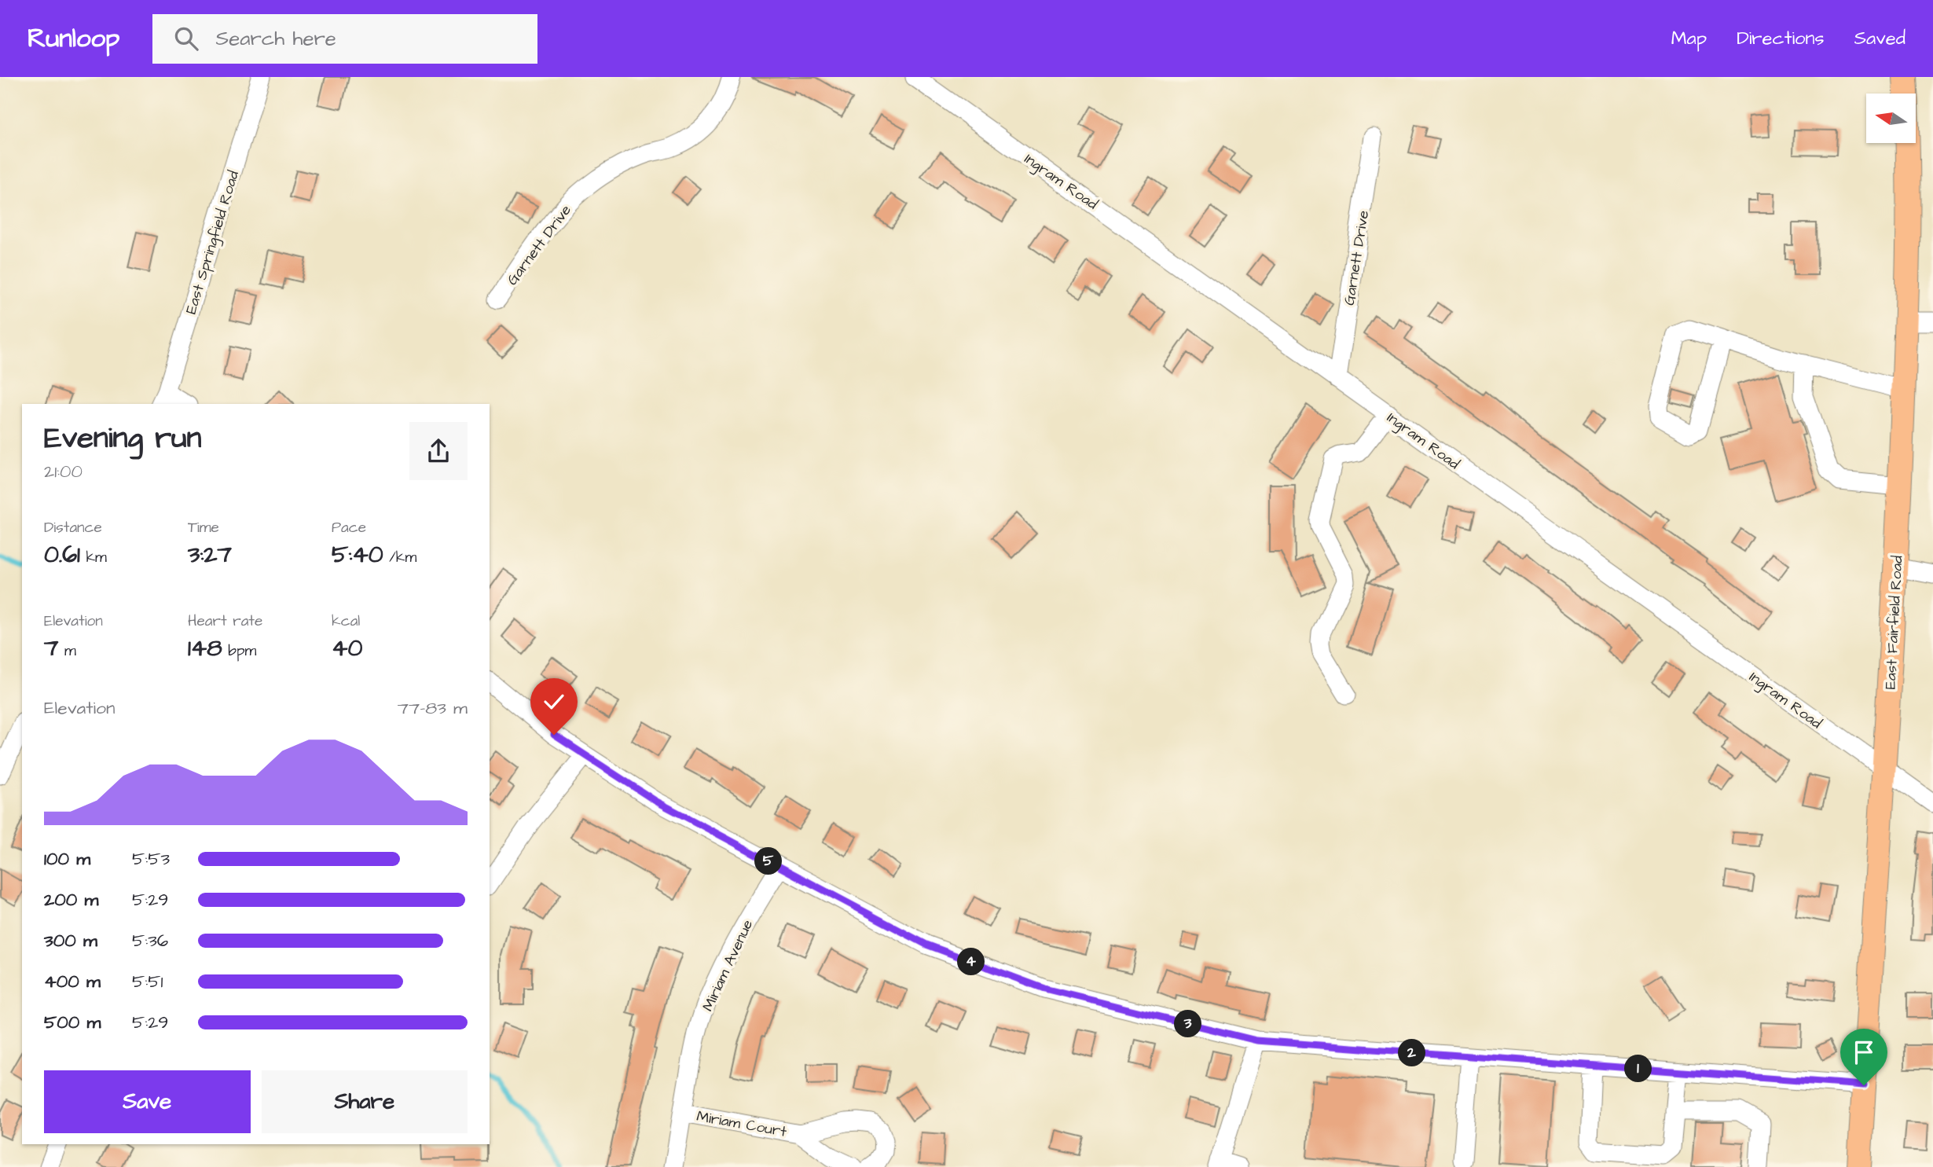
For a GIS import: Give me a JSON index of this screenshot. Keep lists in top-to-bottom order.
{
  "streets": {
    "main road": ["East Fairfield Road"],
    "street": [
      "Ingram Road",
      "East Springfield Road",
      "Garnett Drive",
      "Miriam Avenue",
      "Miriam Court"
    ]
  },
  "crossings": [
    ["Ingram Road", "Garnett Drive"],
    ["Ingram Road", "East Fairfield Road"],
    ["Miriam Avenue", "Miriam Court"]
  ],
  "north": "left",
  "page": {
    "header": "Runloop",
    "search": "Search here",
    "nav": ["Map", "Directions", "Saved"],
    "heading": ["Evening run", "21:00"],
    "stats": [
      ["Distance", "0.61 km"],
      ["Time", "3:27"],
      ["Pace", "5:40 /km"],
      ["Elevation", "7 m"],
      ["Heart rate", "148 bpm"],
      ["kcal", "40"]
    ],
    "chart": ["Elevation", "77–83 m"],
    "list": [
      {
        "name": "100 m",
        "note": "5:53"
      },
      {
        "name": "200 m",
        "note": "5:29"
      },
      {
        "name": "300 m",
        "note": "5:36"
      },
      {
        "name": "400 m",
        "note": "5:51"
      },
      {
        "name": "500 m",
        "note": "5:29"
      }
    ],
    "pins": [
      "5",
      "4",
      "3",
      "2",
      "1"
    ],
    "buttons": ["Save", "Share"]
  }
}
